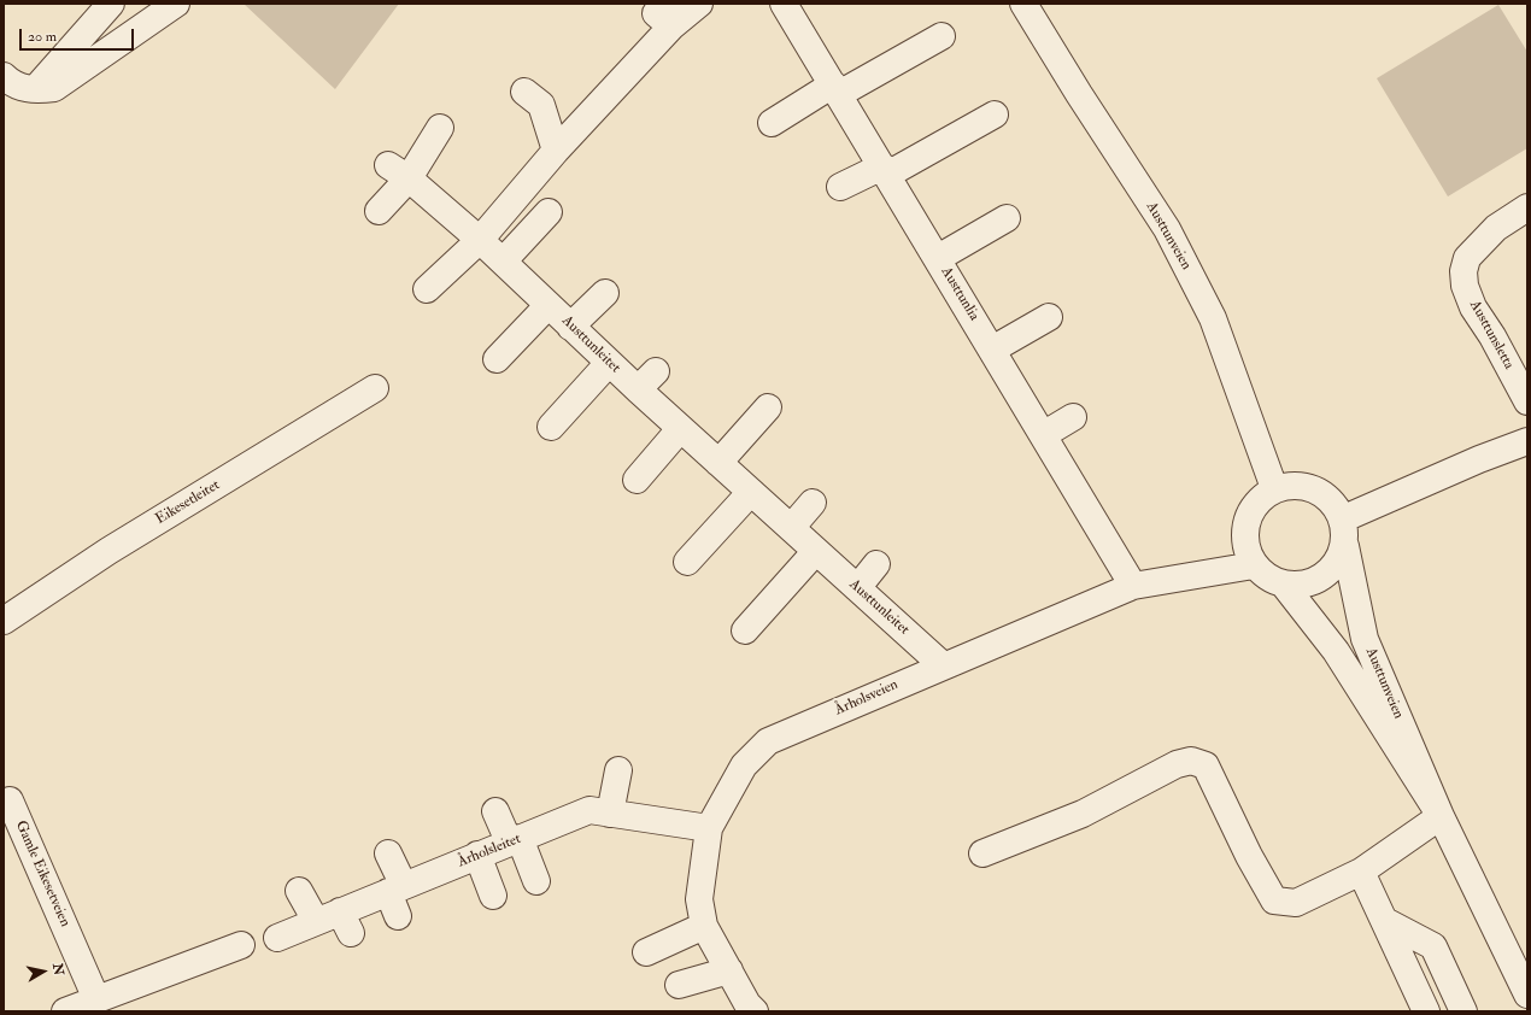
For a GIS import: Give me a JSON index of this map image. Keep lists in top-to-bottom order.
{
  "streets": {
    "street": [
      "Austtunveien",
      "Austtunlia",
      "Austtunsletta",
      "Austtunleitet",
      "Eikesetleitet",
      "Årholsveien",
      "Årholsleitet",
      "Gamle Eikesetveien"
    ]
  },
  "crossings": [
    ["Austtunveien", "Årholsveien"],
    ["Austtunlia", "Årholsveien"],
    ["Austtunleitet", "Årholsveien"],
    ["Årholsveien", "Årholsleitet"]
  ],
  "scale_bar": "20 m",
  "north": "right"
}
